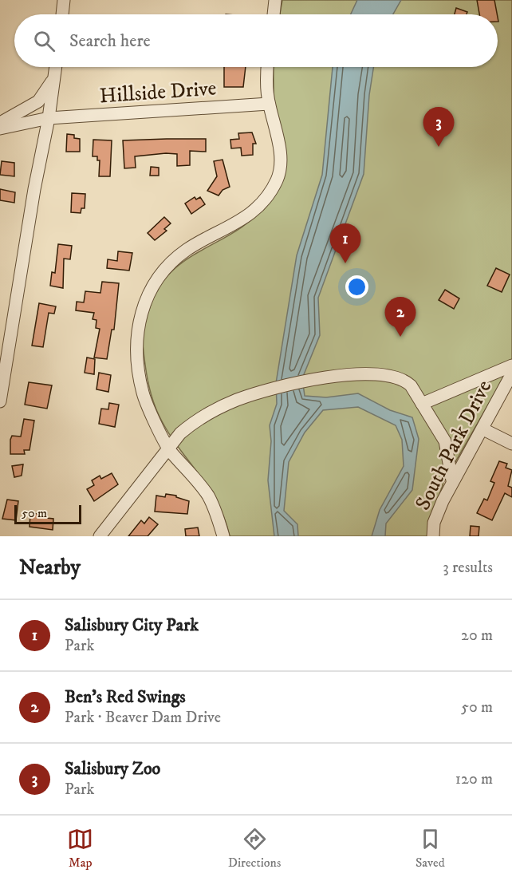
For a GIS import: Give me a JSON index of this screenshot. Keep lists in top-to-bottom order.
{
  "streets": {
    "street": ["Hillside Drive", "South Park Drive"]
  },
  "scale_bar": "50 m",
  "page": {
    "search": "Search here",
    "pins": ["3", "1", "2"],
    "scale": "50 m",
    "heading": ["Nearby", "3 results"],
    "list": [
      {
        "mark": "1",
        "name": "Salisbury City Park",
        "note": "Park",
        "value": "20 m"
      },
      {
        "mark": "2",
        "name": "Ben's Red Swings",
        "note": "Park · Beaver Dam Drive",
        "value": "50 m"
      },
      {
        "mark": "3",
        "name": "Salisbury Zoo",
        "note": "Park",
        "value": "120 m"
      }
    ],
    "nav": ["Map", "Directions", "Saved"]
  }
}
